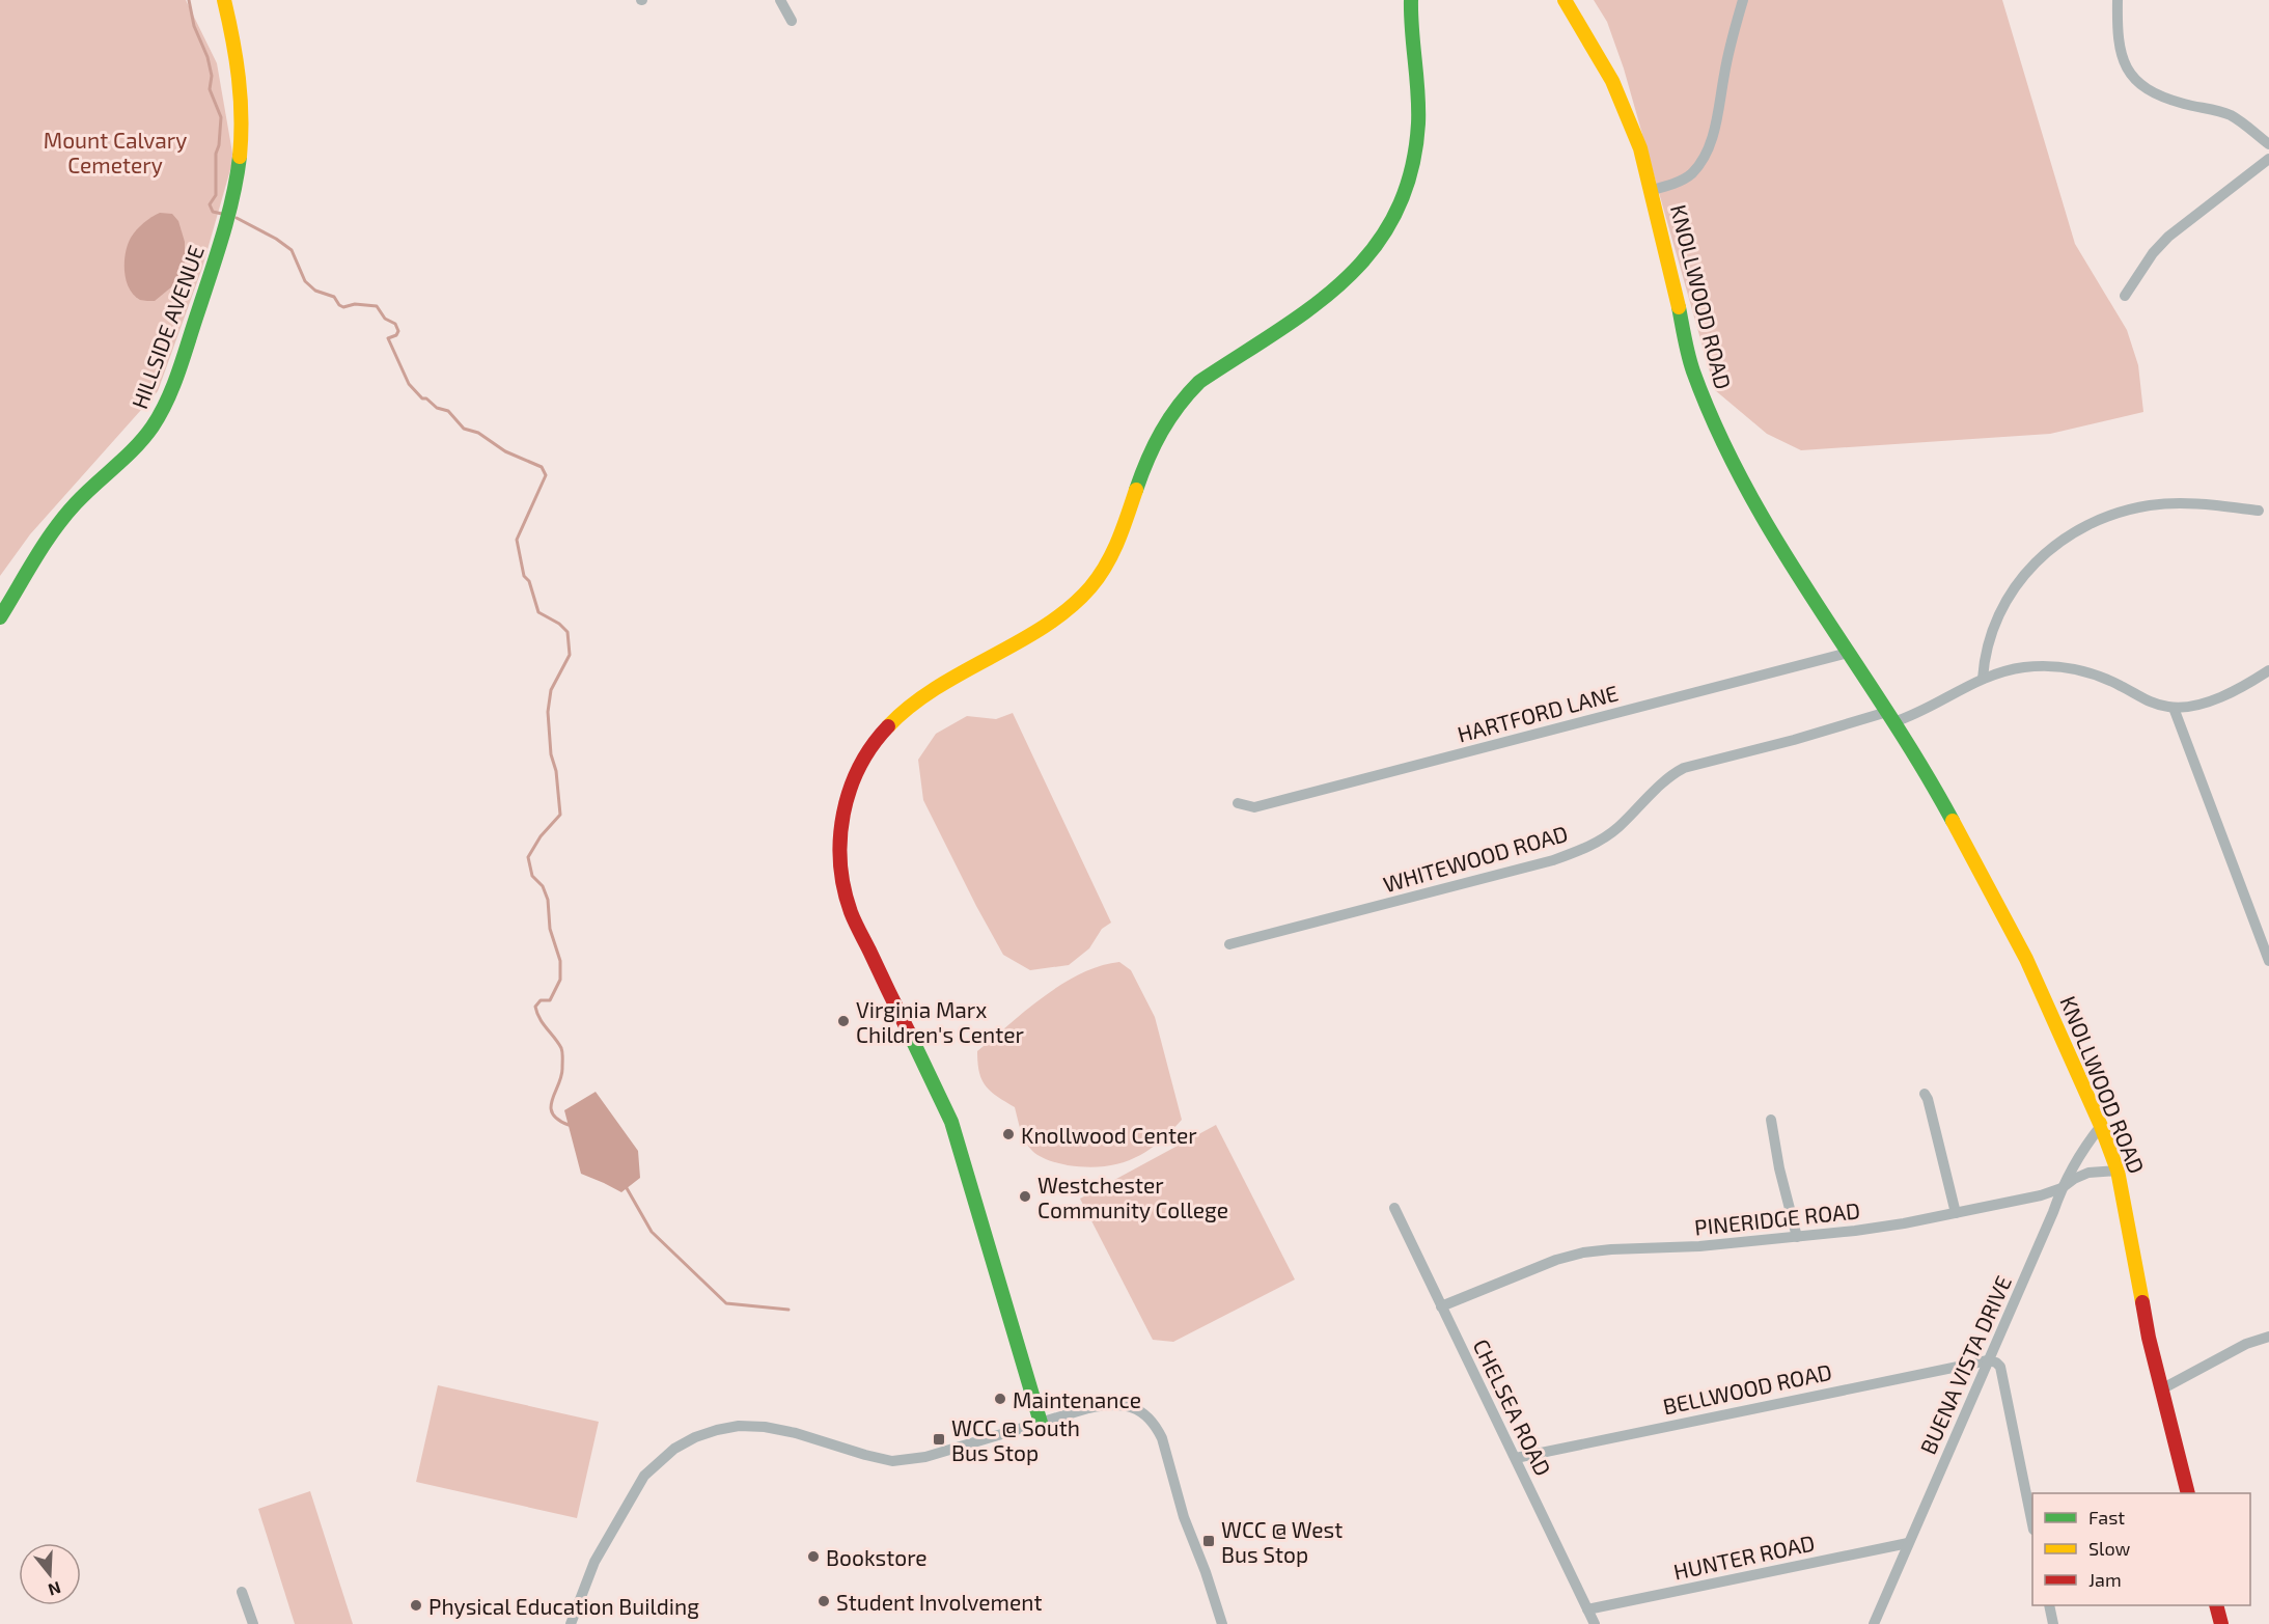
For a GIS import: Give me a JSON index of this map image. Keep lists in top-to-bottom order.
{
  "streets": {
    "main road": ["KNOLLWOOD ROAD", "HILLSIDE AVENUE"],
    "street": [
      "HARTFORD LANE",
      "WHITEWOOD ROAD",
      "PINERIDGE ROAD",
      "BUENA VISTA DRIVE",
      "BELLWOOD ROAD",
      "CHELSEA ROAD",
      "HUNTER ROAD"
    ]
  },
  "crossings": [
    ["KNOLLWOOD ROAD", "HARTFORD LANE"],
    ["KNOLLWOOD ROAD", "WHITEWOOD ROAD"],
    ["KNOLLWOOD ROAD", "PINERIDGE ROAD"],
    ["KNOLLWOOD ROAD", "BUENA VISTA DRIVE"],
    ["PINERIDGE ROAD", "BUENA VISTA DRIVE"],
    ["PINERIDGE ROAD", "CHELSEA ROAD"],
    ["BUENA VISTA DRIVE", "BELLWOOD ROAD"],
    ["BUENA VISTA DRIVE", "HUNTER ROAD"],
    ["BELLWOOD ROAD", "CHELSEA ROAD"],
    ["CHELSEA ROAD", "HUNTER ROAD"]
  ],
  "parks": ["Mount Calvary Cemetery"],
  "places": {
    "other": [
      "Virginia Marx Children's Center",
      "Knollwood Center",
      "Westchester Community College",
      "Maintenance",
      "Bookstore",
      "Student Involvement",
      "Physical Education Building"
    ],
    "transit": ["WCC @ South Bus Stop", "WCC @ West Bus Stop"]
  },
  "legend": ["Fast", "Slow", "Jam"],
  "north": "bottom"
}
